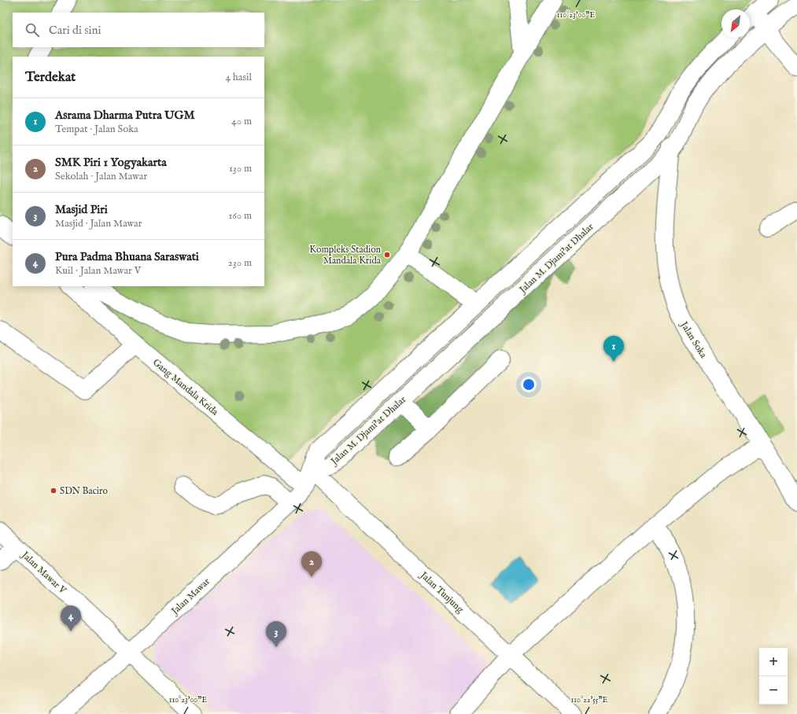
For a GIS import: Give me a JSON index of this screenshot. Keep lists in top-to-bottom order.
{
  "streets": {
    "street": [
      "Jalan M. Djami'at Dhalar",
      "Jalan Soka",
      "Gang Mandala Krida",
      "Jalan Mawar V",
      "Jalan Tunjung",
      "Jalan Mawar"
    ]
  },
  "crossings": [
    ["Jalan M. Djami'at Dhalar", "Jalan Soka"],
    ["Jalan M. Djami'at Dhalar", "Jalan Tunjung"],
    ["Jalan M. Djami'at Dhalar", "Jalan Mawar"],
    ["Gang Mandala Krida", "Jalan Mawar"],
    ["Jalan Mawar V", "Jalan Mawar"],
    ["Jalan Tunjung", "Jalan Mawar"]
  ],
  "places": ["Kompleks Stadion Mandala Krida", "SDN Baciro"],
  "north": "bottom left",
  "page": {
    "search": "Cari di sini",
    "heading": ["Terdekat", "4 hasil"],
    "list": [
      {
        "mark": "1",
        "name": "Asrama Dharma Putra UGM",
        "note": "Tempat · Jalan Soka",
        "value": "40 m"
      },
      {
        "mark": "2",
        "name": "SMK Piri 1 Yogyakarta",
        "note": "Sekolah · Jalan Mawar",
        "value": "130 m"
      },
      {
        "mark": "3",
        "name": "Masjid Piri",
        "note": "Masjid · Jalan Mawar",
        "value": "160 m"
      },
      {
        "mark": "4",
        "name": "Pura Padma Bhuana Saraswati",
        "note": "Kuil · Jalan Mawar V",
        "value": "230 m"
      }
    ],
    "pins": [
      "1",
      "2",
      "4",
      "3"
    ],
    "map_buttons": ["+", "−"]
  },
  "coordinates": ["110°23'00\"E", "110°22'55\"E"]
}
